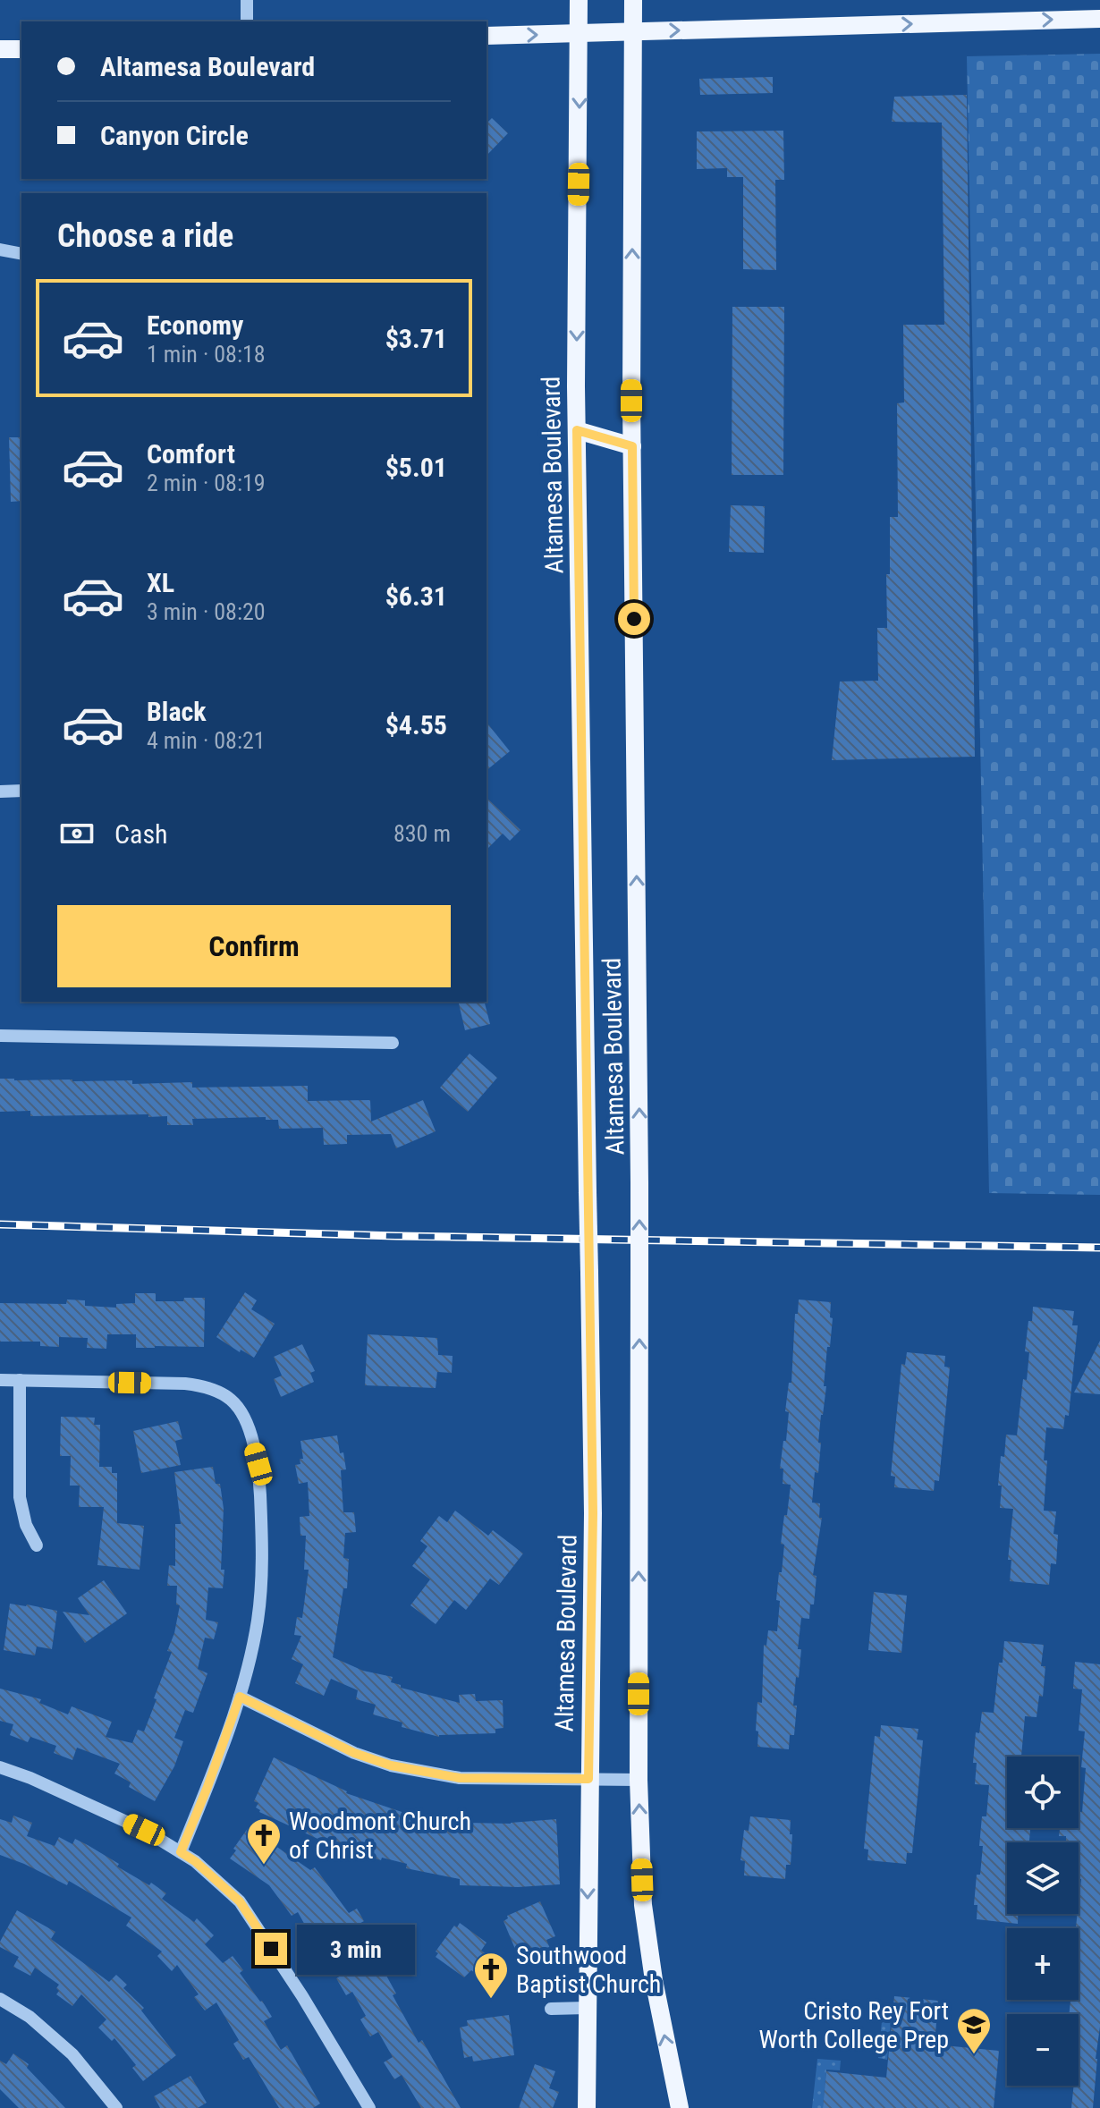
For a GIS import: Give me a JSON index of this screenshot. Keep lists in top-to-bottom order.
{
  "streets": {
    "main road": ["Altamesa Boulevard"]
  },
  "places": {
    "church": ["Woodmont Church of Christ", "Southwood Baptist Church"],
    "school or university": ["Cristo Rey Fort Worth College Prep"]
  },
  "page": {
    "banner": ["Altamesa Boulevard", "Canyon Circle"],
    "heading": "Choose a ride",
    "list": [
      {
        "name": "Economy",
        "note": "1 min · 08:18",
        "value": "$3.71"
      },
      {
        "name": "Comfort",
        "note": "2 min · 08:19",
        "value": "$5.01"
      },
      {
        "name": "XL",
        "note": "3 min · 08:20",
        "value": "$6.31"
      },
      {
        "name": "Black",
        "note": "4 min · 08:21",
        "value": "$4.55"
      }
    ],
    "pay": ["Cash", "830 m"],
    "buttons": "Confirm",
    "map_buttons": ["+", "−"],
    "bubble": "3 min"
  }
}
